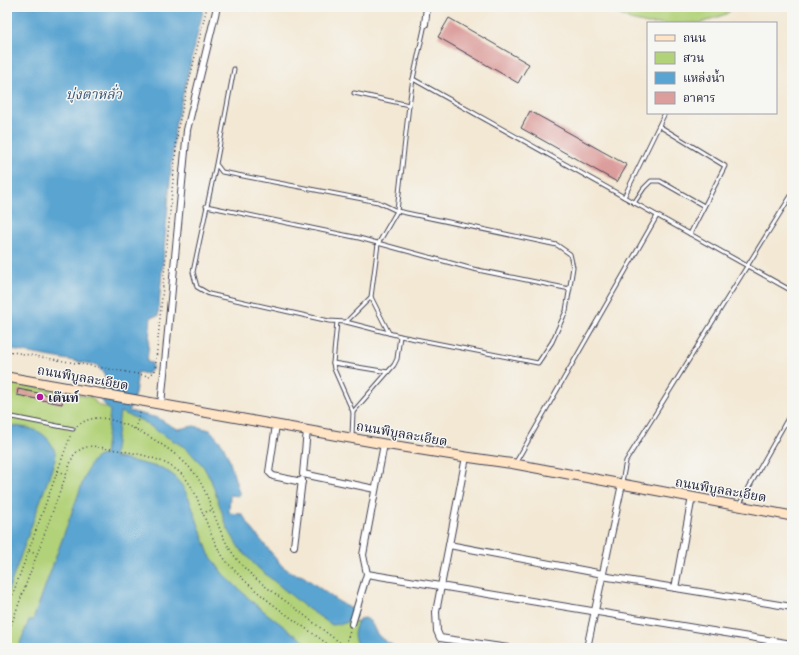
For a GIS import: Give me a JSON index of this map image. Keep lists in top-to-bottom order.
{
  "streets": {
    "street": ["ถนนพิบูลละเอียด"]
  },
  "water": ["บุ่งตาหลั่ว"],
  "places": ["เต๊นท์"],
  "legend": [
    "ถนน",
    "สวน",
    "แหล่งน้ำ",
    "อาคาร"
  ]
}
